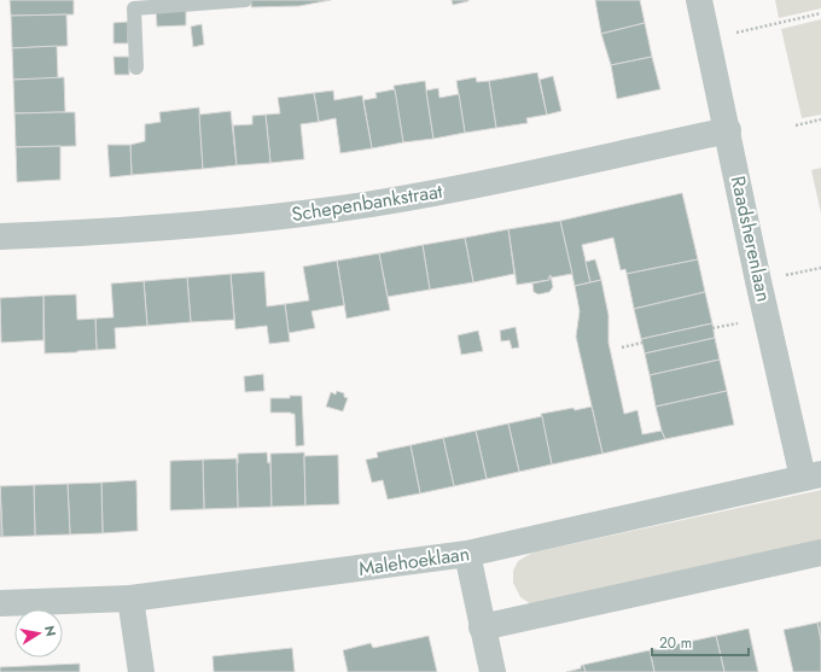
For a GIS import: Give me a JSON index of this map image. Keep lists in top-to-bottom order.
{
  "streets": {
    "street": ["Schepenbankstraat", "Raadsherenlaan", "Malehoeklaan"]
  },
  "crossings": [
    ["Schepenbankstraat", "Raadsherenlaan"],
    ["Raadsherenlaan", "Malehoeklaan"]
  ],
  "scale_bar": "20 m",
  "north": "right"
}
